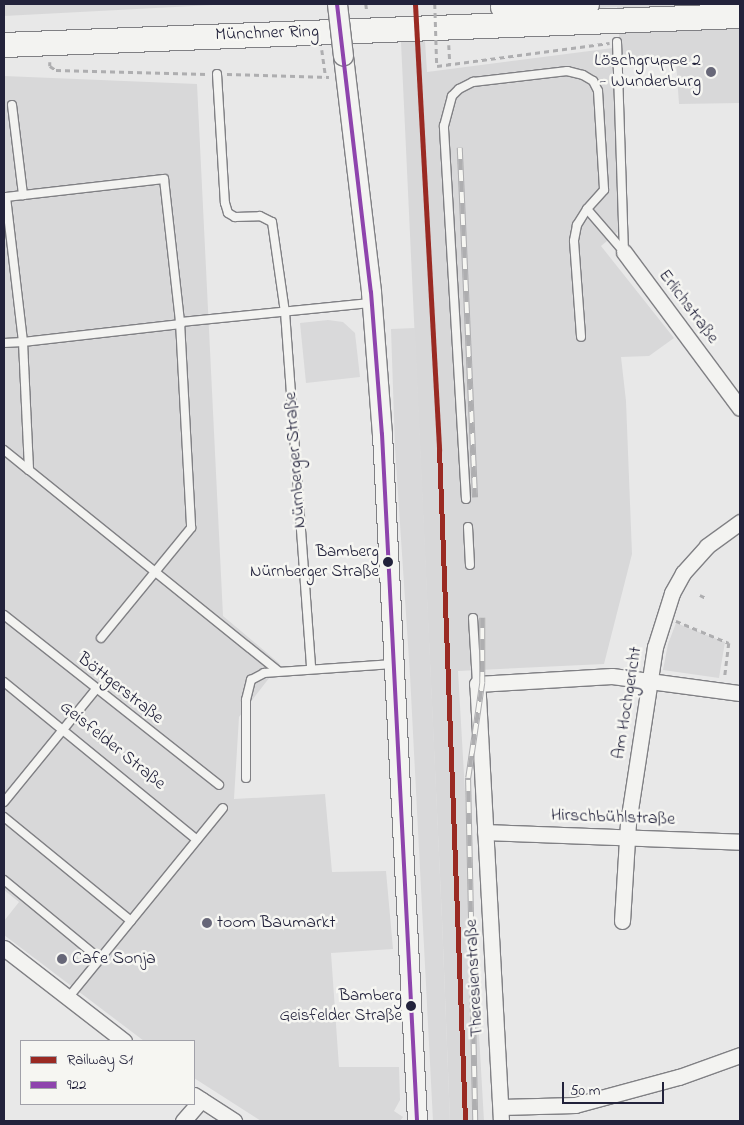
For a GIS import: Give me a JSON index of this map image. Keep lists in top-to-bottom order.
{
  "streets": {
    "main road": ["Münchner Ring"],
    "street": [
      "Erlichstraße",
      "Am Hochgericht",
      "Hirschbühlstraße",
      "Theresienstraße"
    ],
    "lane": ["Nürnberger Straße", "Böttgerstraße", "Geisfelder Straße"]
  },
  "crossings": [
    ["Am Hochgericht", "Hirschbühlstraße"],
    ["Hirschbühlstraße", "Theresienstraße"]
  ],
  "places": [
    "Löschgruppe 2 - Wunderburg",
    "Bamberg Nürnberger Straße",
    "toom Baumarkt",
    "Cafe Sonja",
    "Bamberg Geisfelder Straße"
  ],
  "lines": ["rail line S1", "transit line 922"],
  "legend": ["Railway S1", "922"],
  "scale_bar": "50 m"
}
